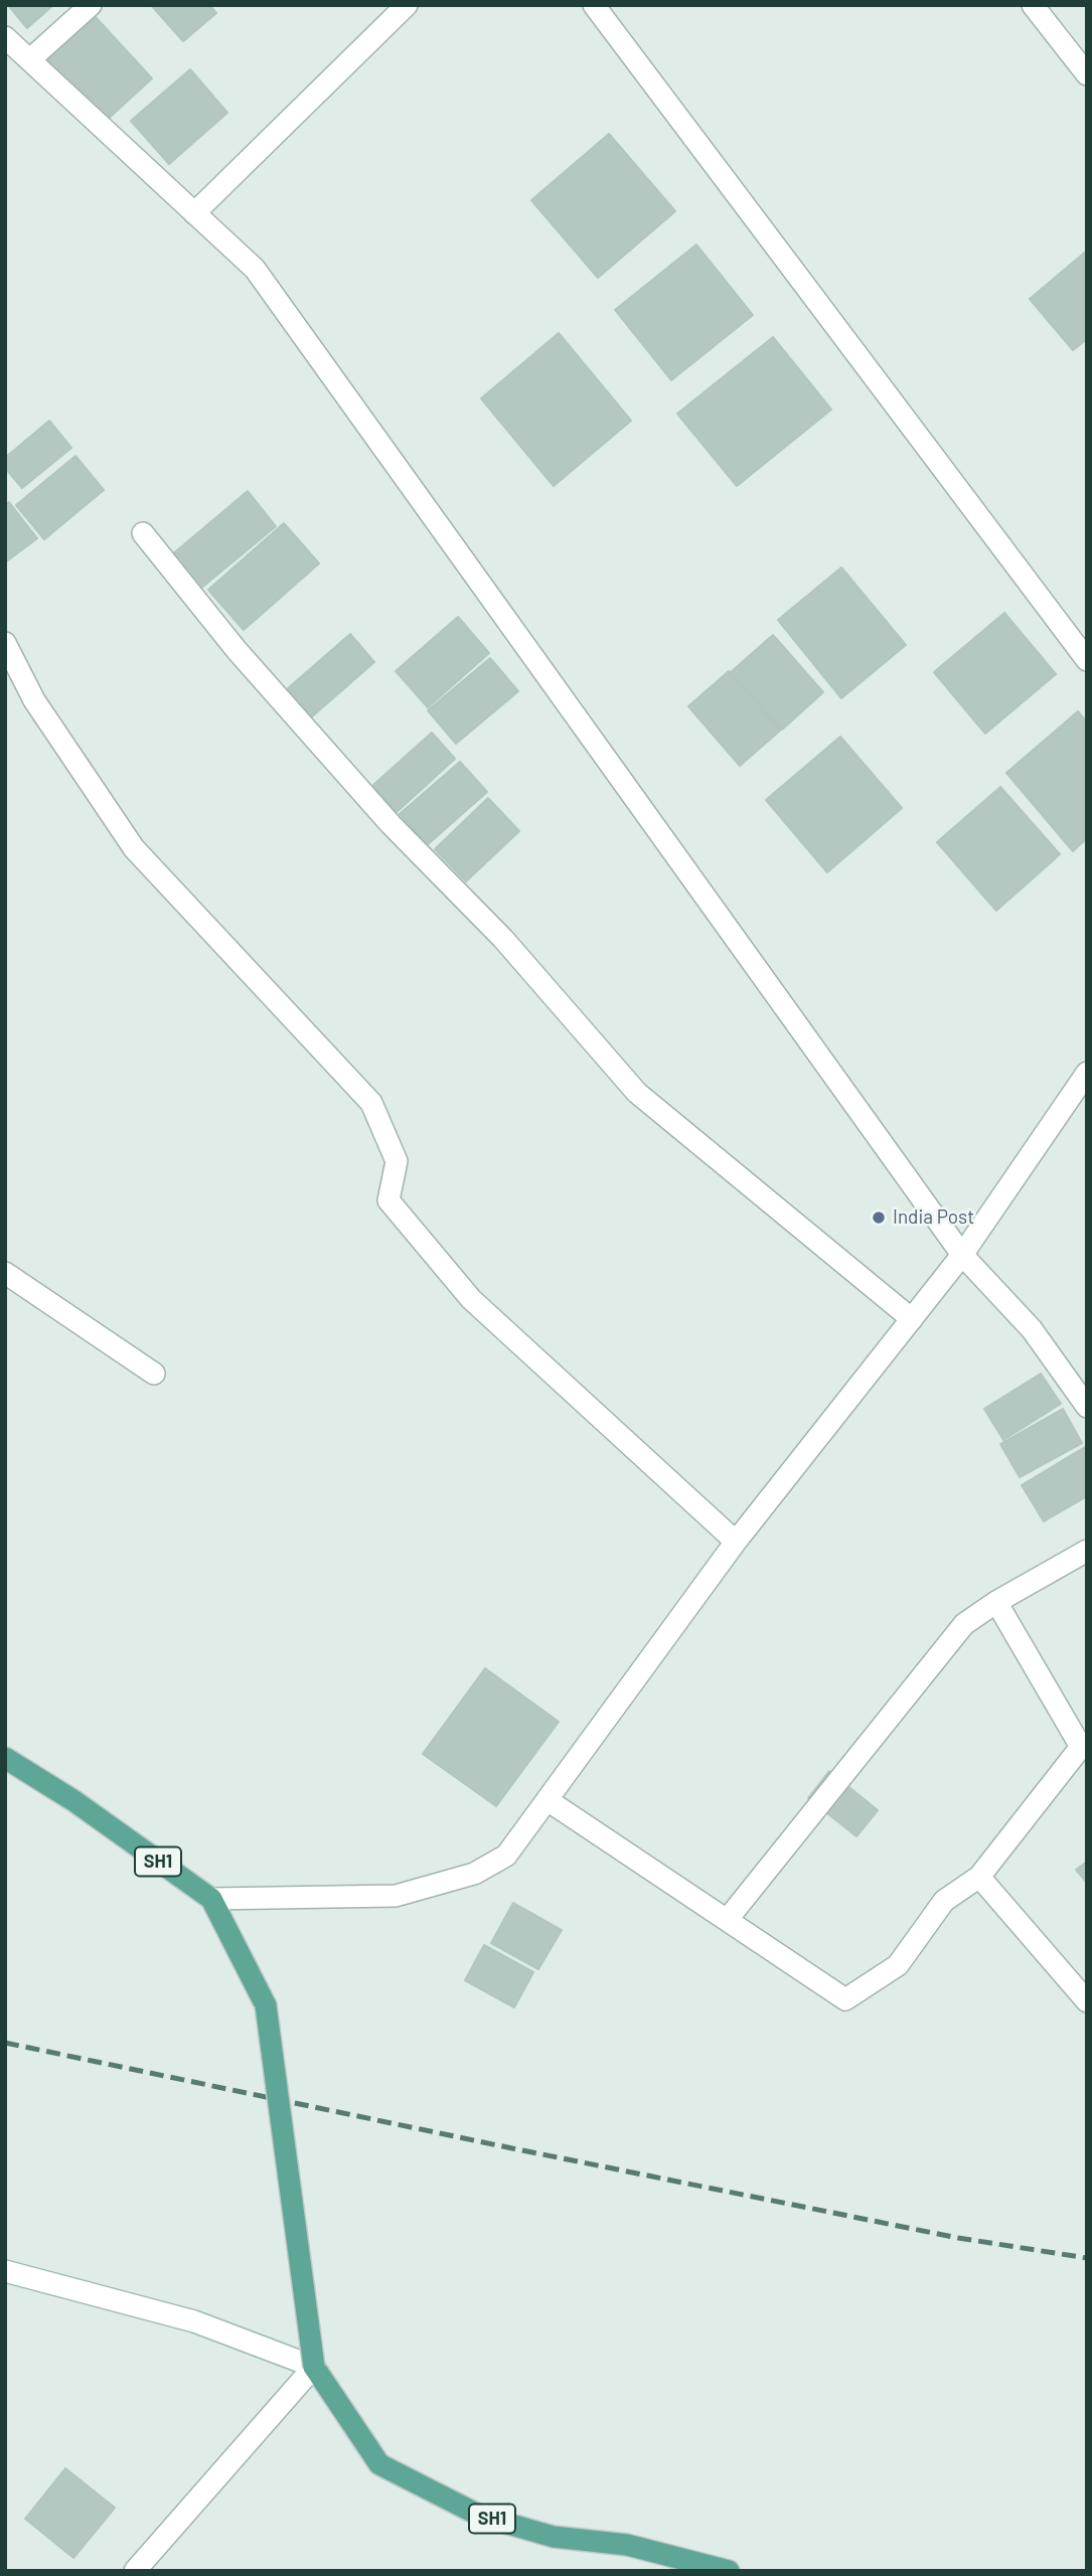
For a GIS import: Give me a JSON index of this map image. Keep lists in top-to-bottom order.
{
  "streets": {
    "main road": ["SH1"]
  },
  "places": ["India Post"]
}
